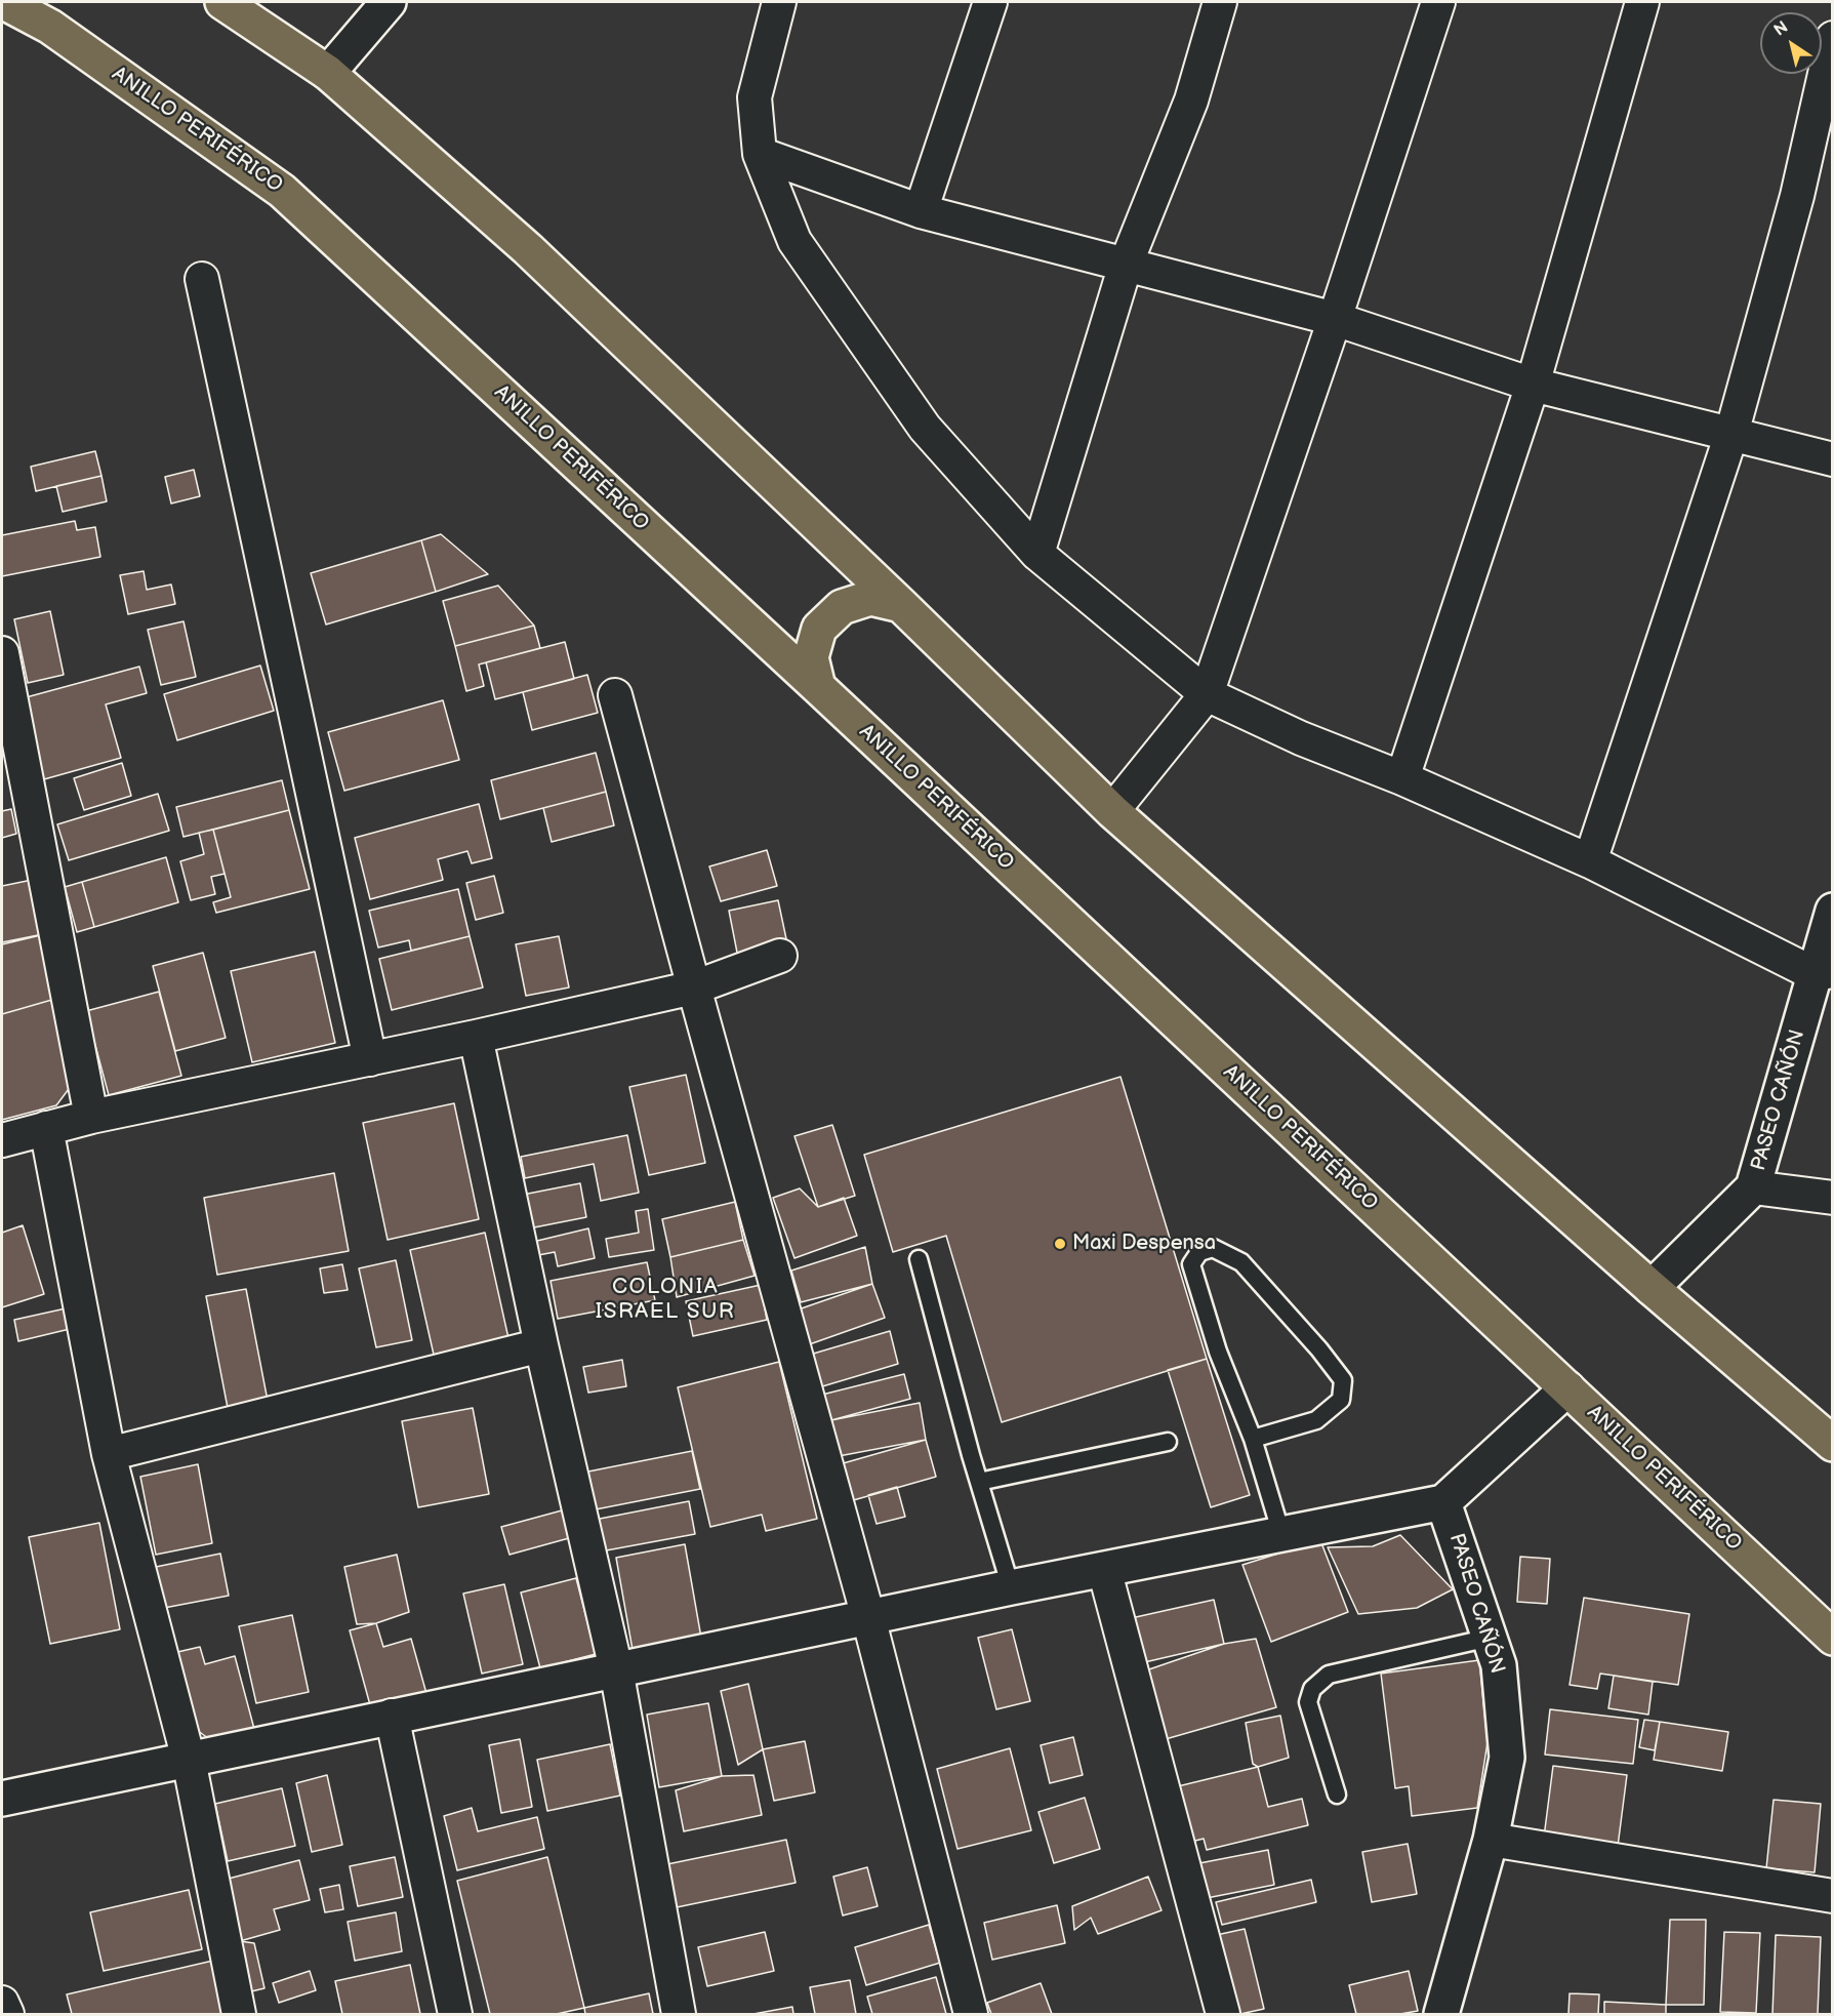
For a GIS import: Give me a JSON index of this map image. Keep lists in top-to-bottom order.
{
  "streets": {
    "highway": ["ANILLO PERIFÉRICO"],
    "street": ["PASEO CAÑÓN"]
  },
  "districts": ["COLONIA ISRAEL SUR"],
  "places": ["Maxi Despensa"],
  "north": "top left"
}
